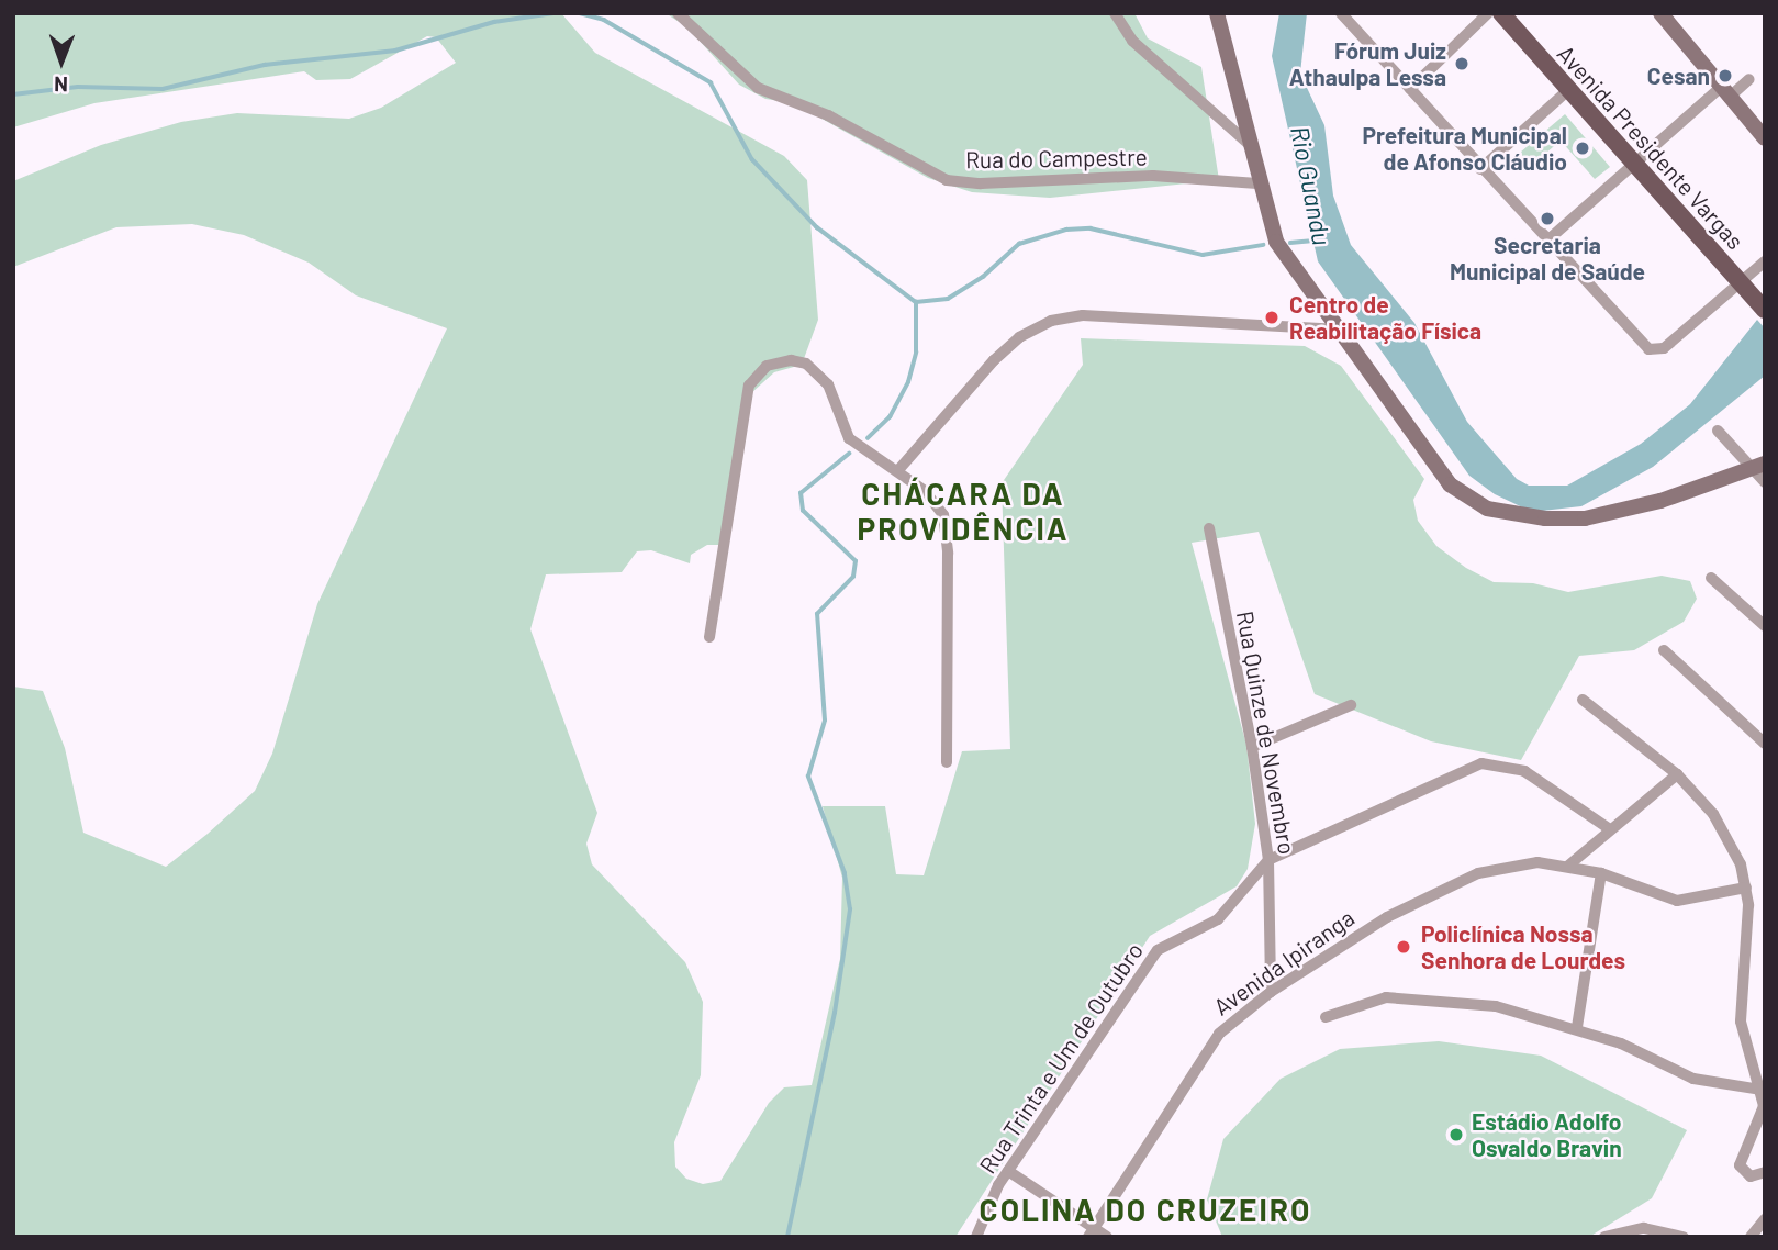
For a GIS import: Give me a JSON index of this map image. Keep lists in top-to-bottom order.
{
  "streets": {
    "main road": ["Avenida Presidente Vargas"],
    "street": [
      "Rua do Campestre",
      "Rua Quinze de Novembro",
      "Avenida Ipiranga",
      "Rua Trinta e Um de Outubro"
    ]
  },
  "crossings": [
    ["Rua Quinze de Novembro", "Avenida Ipiranga"],
    ["Rua Quinze de Novembro", "Rua Trinta e Um de Outubro"]
  ],
  "districts": ["CHÁCARA DA PROVIDÊNCIA", "COLINA DO CRUZEIRO"],
  "water": ["Rio Guandu"],
  "places": [
    "Fórum Juiz Athaulpa Lessa",
    "Cesan",
    "Prefeitura Municipal de Afonso Cláudio",
    "Secretaria Municipal de Saúde",
    "Centro de Reabilitação Física",
    "Policlínica Nossa Senhora de Lourdes",
    "Estádio Adolfo Osvaldo Bravin"
  ],
  "north": "bottom"
}
